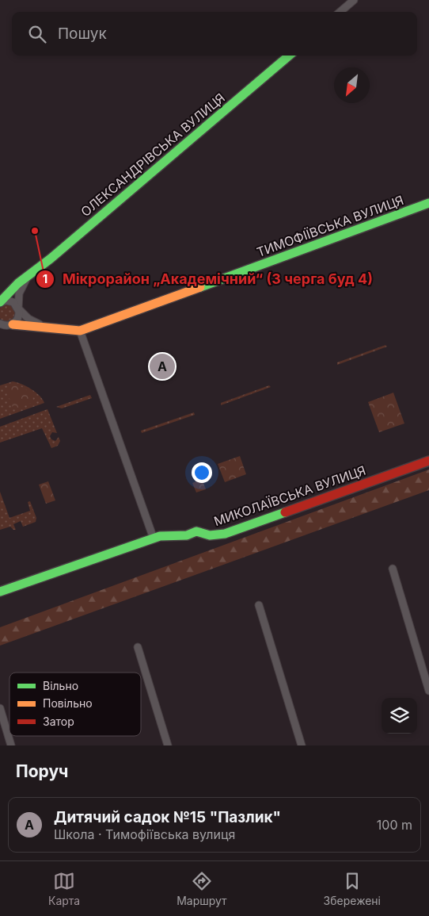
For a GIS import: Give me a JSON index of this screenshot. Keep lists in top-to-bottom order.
{
  "streets": {
    "street": ["ОЛЕКСАНДРІВСЬКА ВУЛИЦЯ", "ТИМОФІЇВСЬКА ВУЛИЦЯ", "МИКОЛАЇВСЬКА ВУЛИЦЯ"]
  },
  "places": ["Мікрорайон „Академічний“ (3 черга буд 4)"],
  "legend": ["Вільно", "Повільно", "Затор"],
  "north": "bottom left",
  "page": {
    "search": "Пошук",
    "pins": "A",
    "heading": "Поруч",
    "list": [
      {
        "mark": "A",
        "name": "Дитячий садок №15 \"Пазлик\"",
        "note": "Школа · Тимофіївська вулиця",
        "value": "100 m"
      }
    ],
    "nav": ["Карта", "Маршрут", "Збережені"]
  }
}
